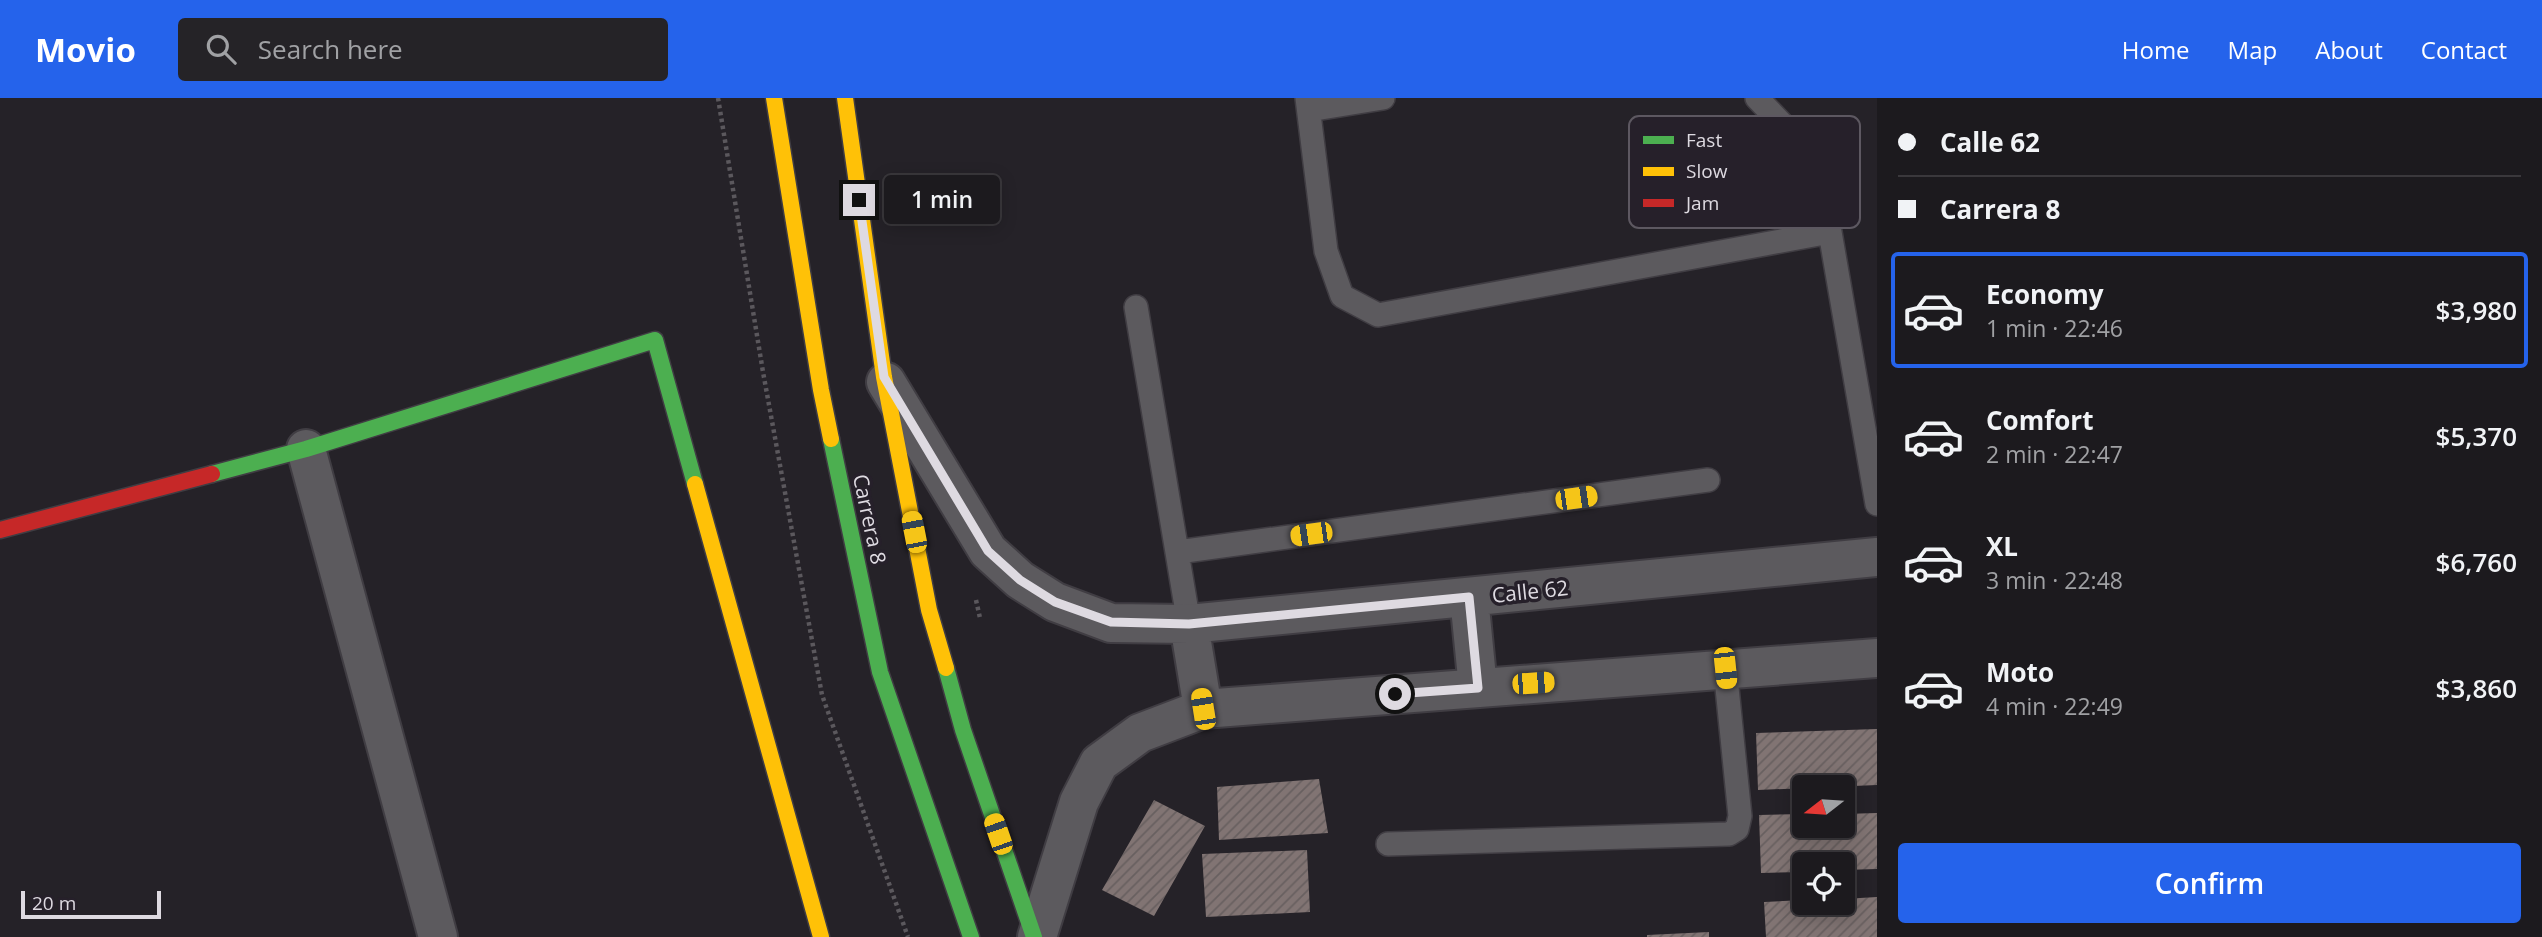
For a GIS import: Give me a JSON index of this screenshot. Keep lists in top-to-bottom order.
{
  "streets": {
    "main road": ["Carrera 8"],
    "street": ["Calle 62"]
  },
  "crossings": [
    ["Carrera 8", "Calle 62"]
  ],
  "legend": ["Fast", "Slow", "Jam"],
  "scale_bar": "20 m",
  "north": "left",
  "page": {
    "header": "Movio",
    "search": "Search here",
    "nav": [
      "Home",
      "Map",
      "About",
      "Contact"
    ],
    "banner": ["Calle 62", "Carrera 8"],
    "bubble": "1 min",
    "list": [
      {
        "name": "Economy",
        "note": "1 min · 22:46",
        "value": "$3,980"
      },
      {
        "name": "Comfort",
        "note": "2 min · 22:47",
        "value": "$5,370"
      },
      {
        "name": "XL",
        "note": "3 min · 22:48",
        "value": "$6,760"
      },
      {
        "name": "Moto",
        "note": "4 min · 22:49",
        "value": "$3,860"
      }
    ],
    "buttons": "Confirm",
    "scale": "20 m"
  }
}
